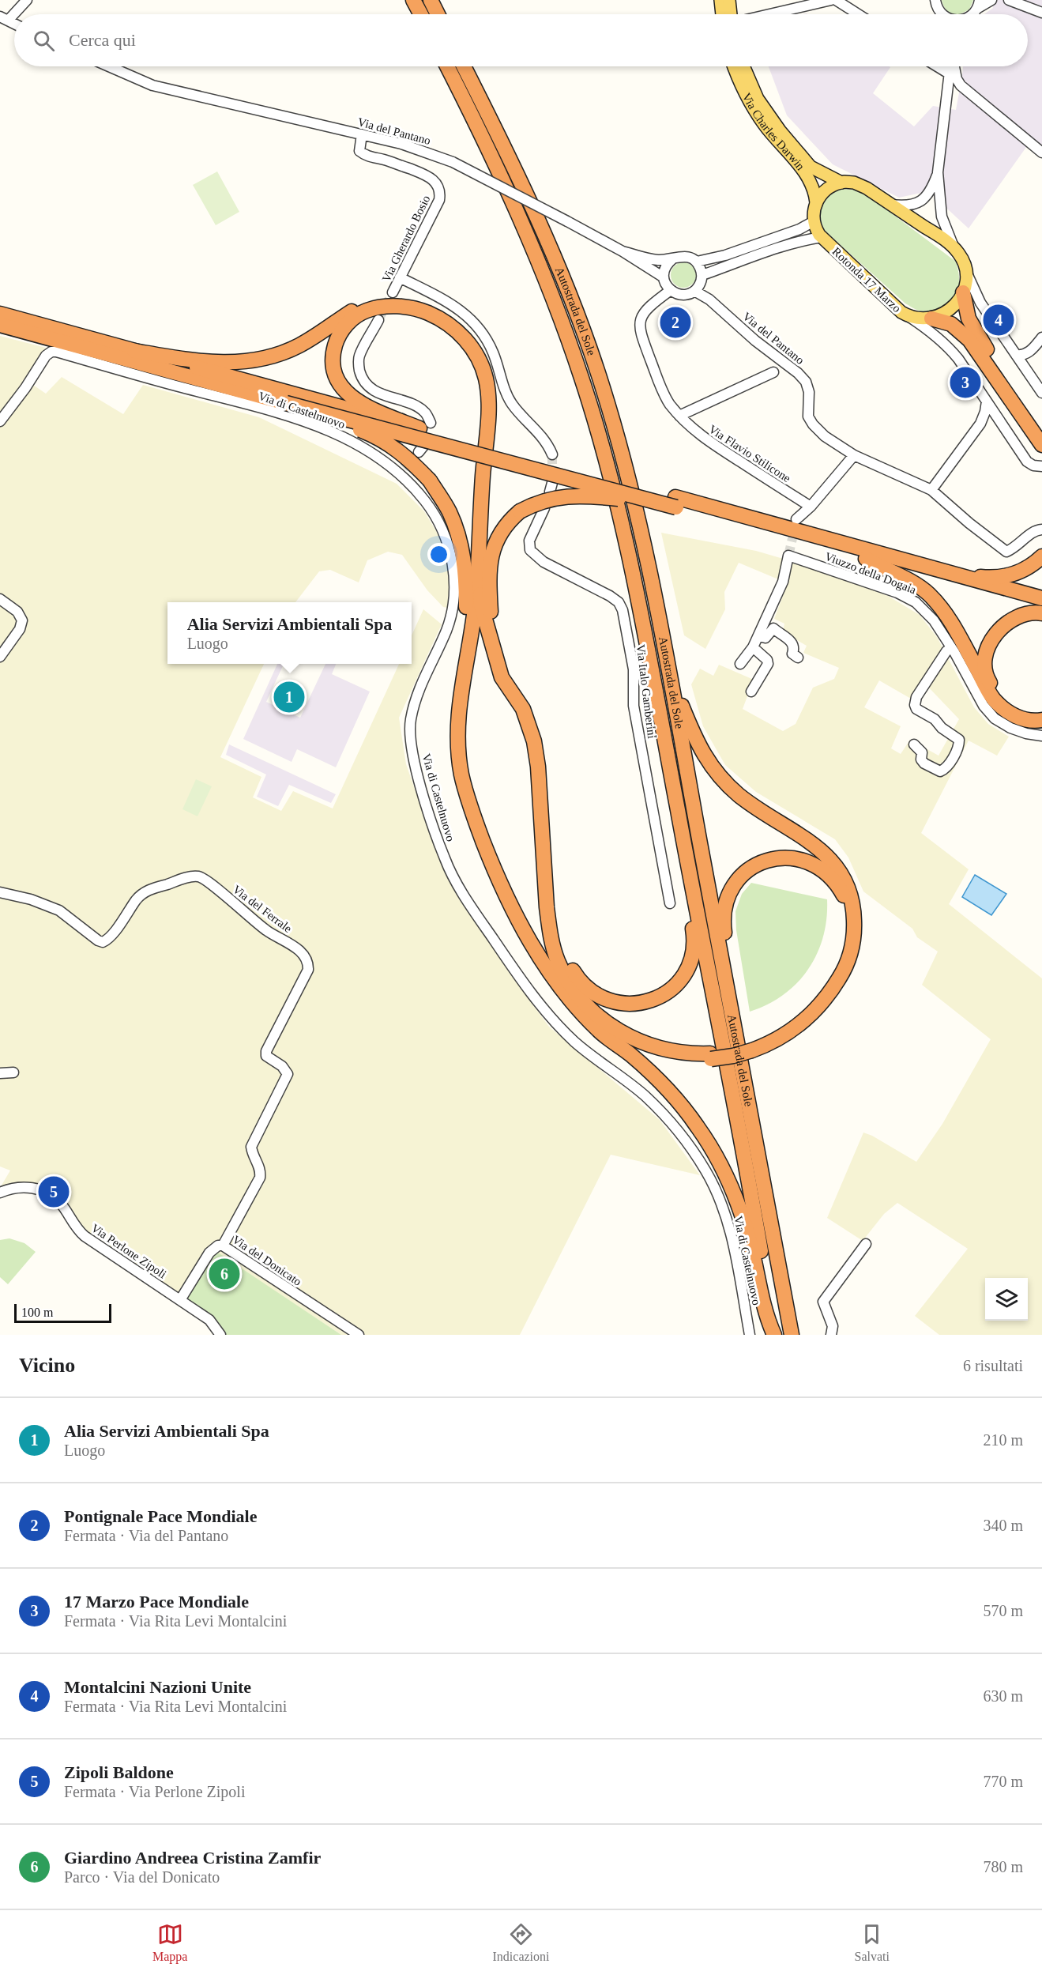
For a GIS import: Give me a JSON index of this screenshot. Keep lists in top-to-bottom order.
{
  "streets": {
    "highway": ["Autostrada del Sole"],
    "main road": ["Via Charles Darwin", "Rotonda 17 Marzo"],
    "street": [
      "Via del Pantano",
      "Via Gherardo Bosio",
      "Via di Castelnuovo",
      "Via Flavio Stilicone",
      "Viuzzo della Dogaia",
      "Via Italo Gamberini",
      "Via del Ferrale",
      "Via Perlone Zipoli",
      "Via del Donicato"
    ]
  },
  "crossings": [
    ["Via del Pantano", "Via Gherardo Bosio"],
    ["Via del Pantano", "Rotonda 17 Marzo"],
    ["Via del Pantano", "Via Flavio Stilicone"],
    ["Via del Ferrale", "Via del Donicato"],
    ["Via Perlone Zipoli", "Via del Donicato"]
  ],
  "scale_bar": "100 m",
  "page": {
    "search": "Cerca qui",
    "pins": [
      "4",
      "2",
      "3",
      "1",
      "5",
      "6"
    ],
    "popup": ["Alia Servizi Ambientali Spa", "Luogo"],
    "scale": "100 m",
    "heading": ["Vicino", "6 risultati"],
    "list": [
      {
        "mark": "1",
        "name": "Alia Servizi Ambientali Spa",
        "note": "Luogo",
        "value": "210 m"
      },
      {
        "mark": "2",
        "name": "Pontignale Pace Mondiale",
        "note": "Fermata · Via del Pantano",
        "value": "340 m"
      },
      {
        "mark": "3",
        "name": "17 Marzo Pace Mondiale",
        "note": "Fermata · Via Rita Levi Montalcini",
        "value": "570 m"
      },
      {
        "mark": "4",
        "name": "Montalcini Nazioni Unite",
        "note": "Fermata · Via Rita Levi Montalcini",
        "value": "630 m"
      },
      {
        "mark": "5",
        "name": "Zipoli Baldone",
        "note": "Fermata · Via Perlone Zipoli",
        "value": "770 m"
      },
      {
        "mark": "6",
        "name": "Giardino Andreea Cristina Zamfir",
        "note": "Parco · Via del Donicato",
        "value": "780 m"
      }
    ],
    "nav": ["Mappa", "Indicazioni", "Salvati"]
  }
}
